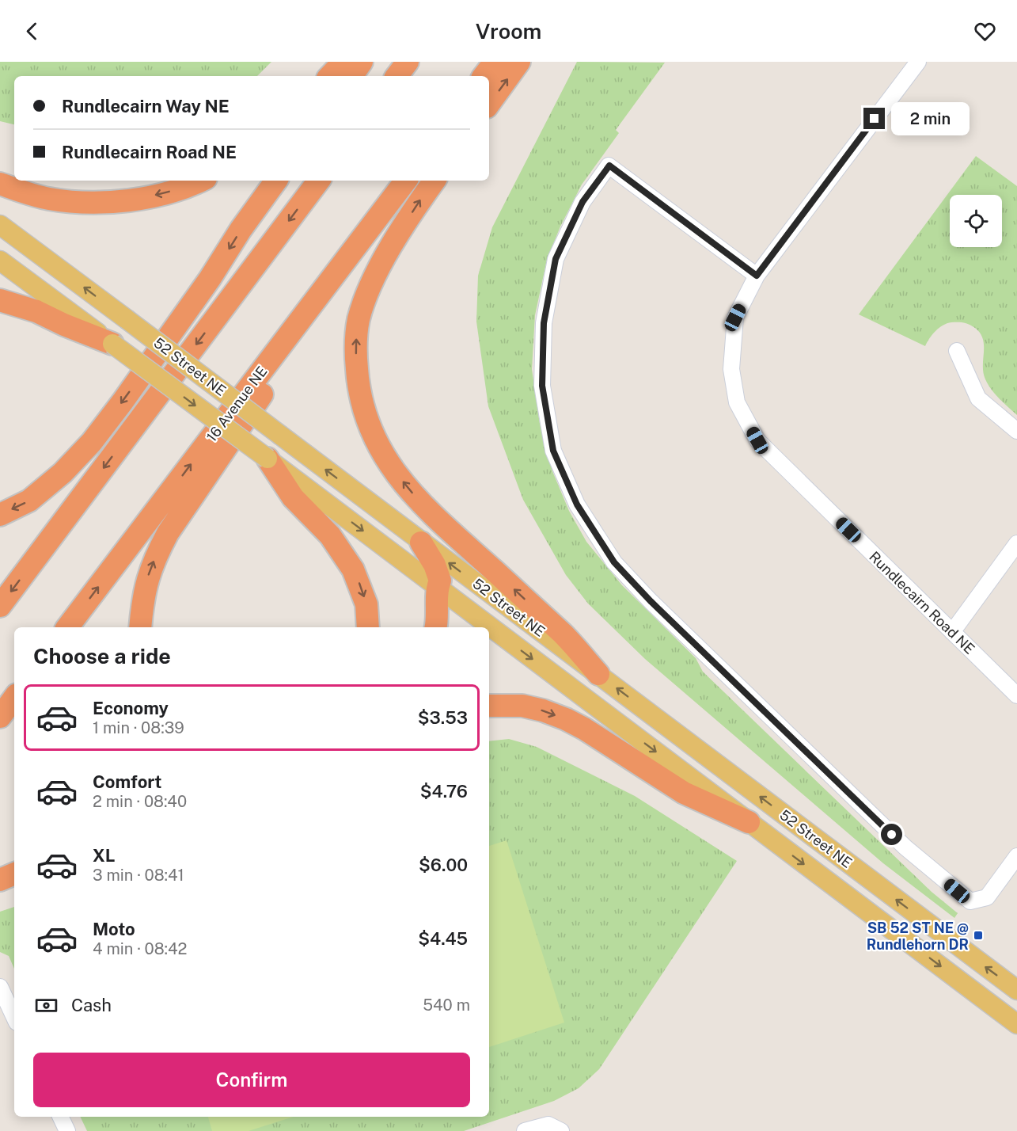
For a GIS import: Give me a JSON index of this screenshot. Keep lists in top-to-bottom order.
{
  "streets": {
    "highway": ["16 Avenue NE"],
    "main road": ["52 Street NE"],
    "street": ["Rundlecairn Road NE"]
  },
  "places": {
    "transit": ["SB 52 ST NE @ Rundlehorn DR"]
  },
  "page": {
    "header": "Vroom",
    "banner": ["Rundlecairn Way NE", "Rundlecairn Road NE"],
    "bubble": "2 min",
    "heading": "Choose a ride",
    "list": [
      {
        "name": "Economy",
        "note": "1 min · 08:39",
        "value": "$3.53"
      },
      {
        "name": "Comfort",
        "note": "2 min · 08:40",
        "value": "$4.76"
      },
      {
        "name": "XL",
        "note": "3 min · 08:41",
        "value": "$6.00"
      },
      {
        "name": "Moto",
        "note": "4 min · 08:42",
        "value": "$4.45"
      }
    ],
    "pay": ["Cash", "540 m"],
    "buttons": "Confirm"
  }
}
